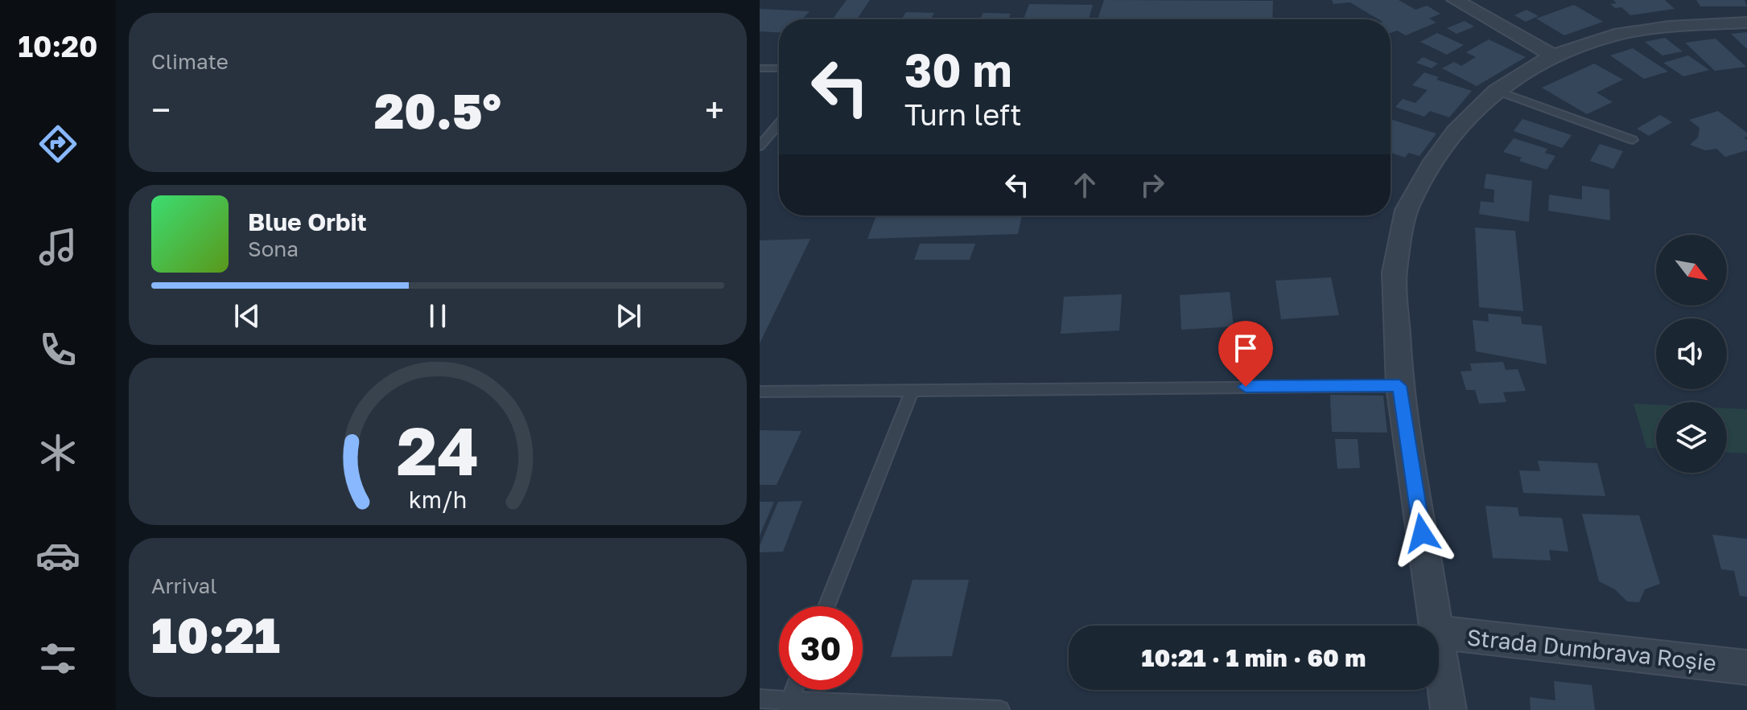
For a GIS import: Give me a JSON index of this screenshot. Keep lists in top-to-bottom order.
{
  "streets": {
    "street": ["Strada Dumbrava Roșie"]
  },
  "north": "bottom right",
  "page": {
    "tabs": "10:20",
    "tile": [
      "Climate",
      ["Arrival", "10:21"]
    ],
    "turn": ["30 m", "Turn left"],
    "heat": ["−", "20.5°", "+"],
    "song": ["Blue Orbit", "Sona"],
    "limit": "30",
    "trip": "10:21 · 1 min · 60 m",
    "gauge": ["24", "km/h"]
  }
}
